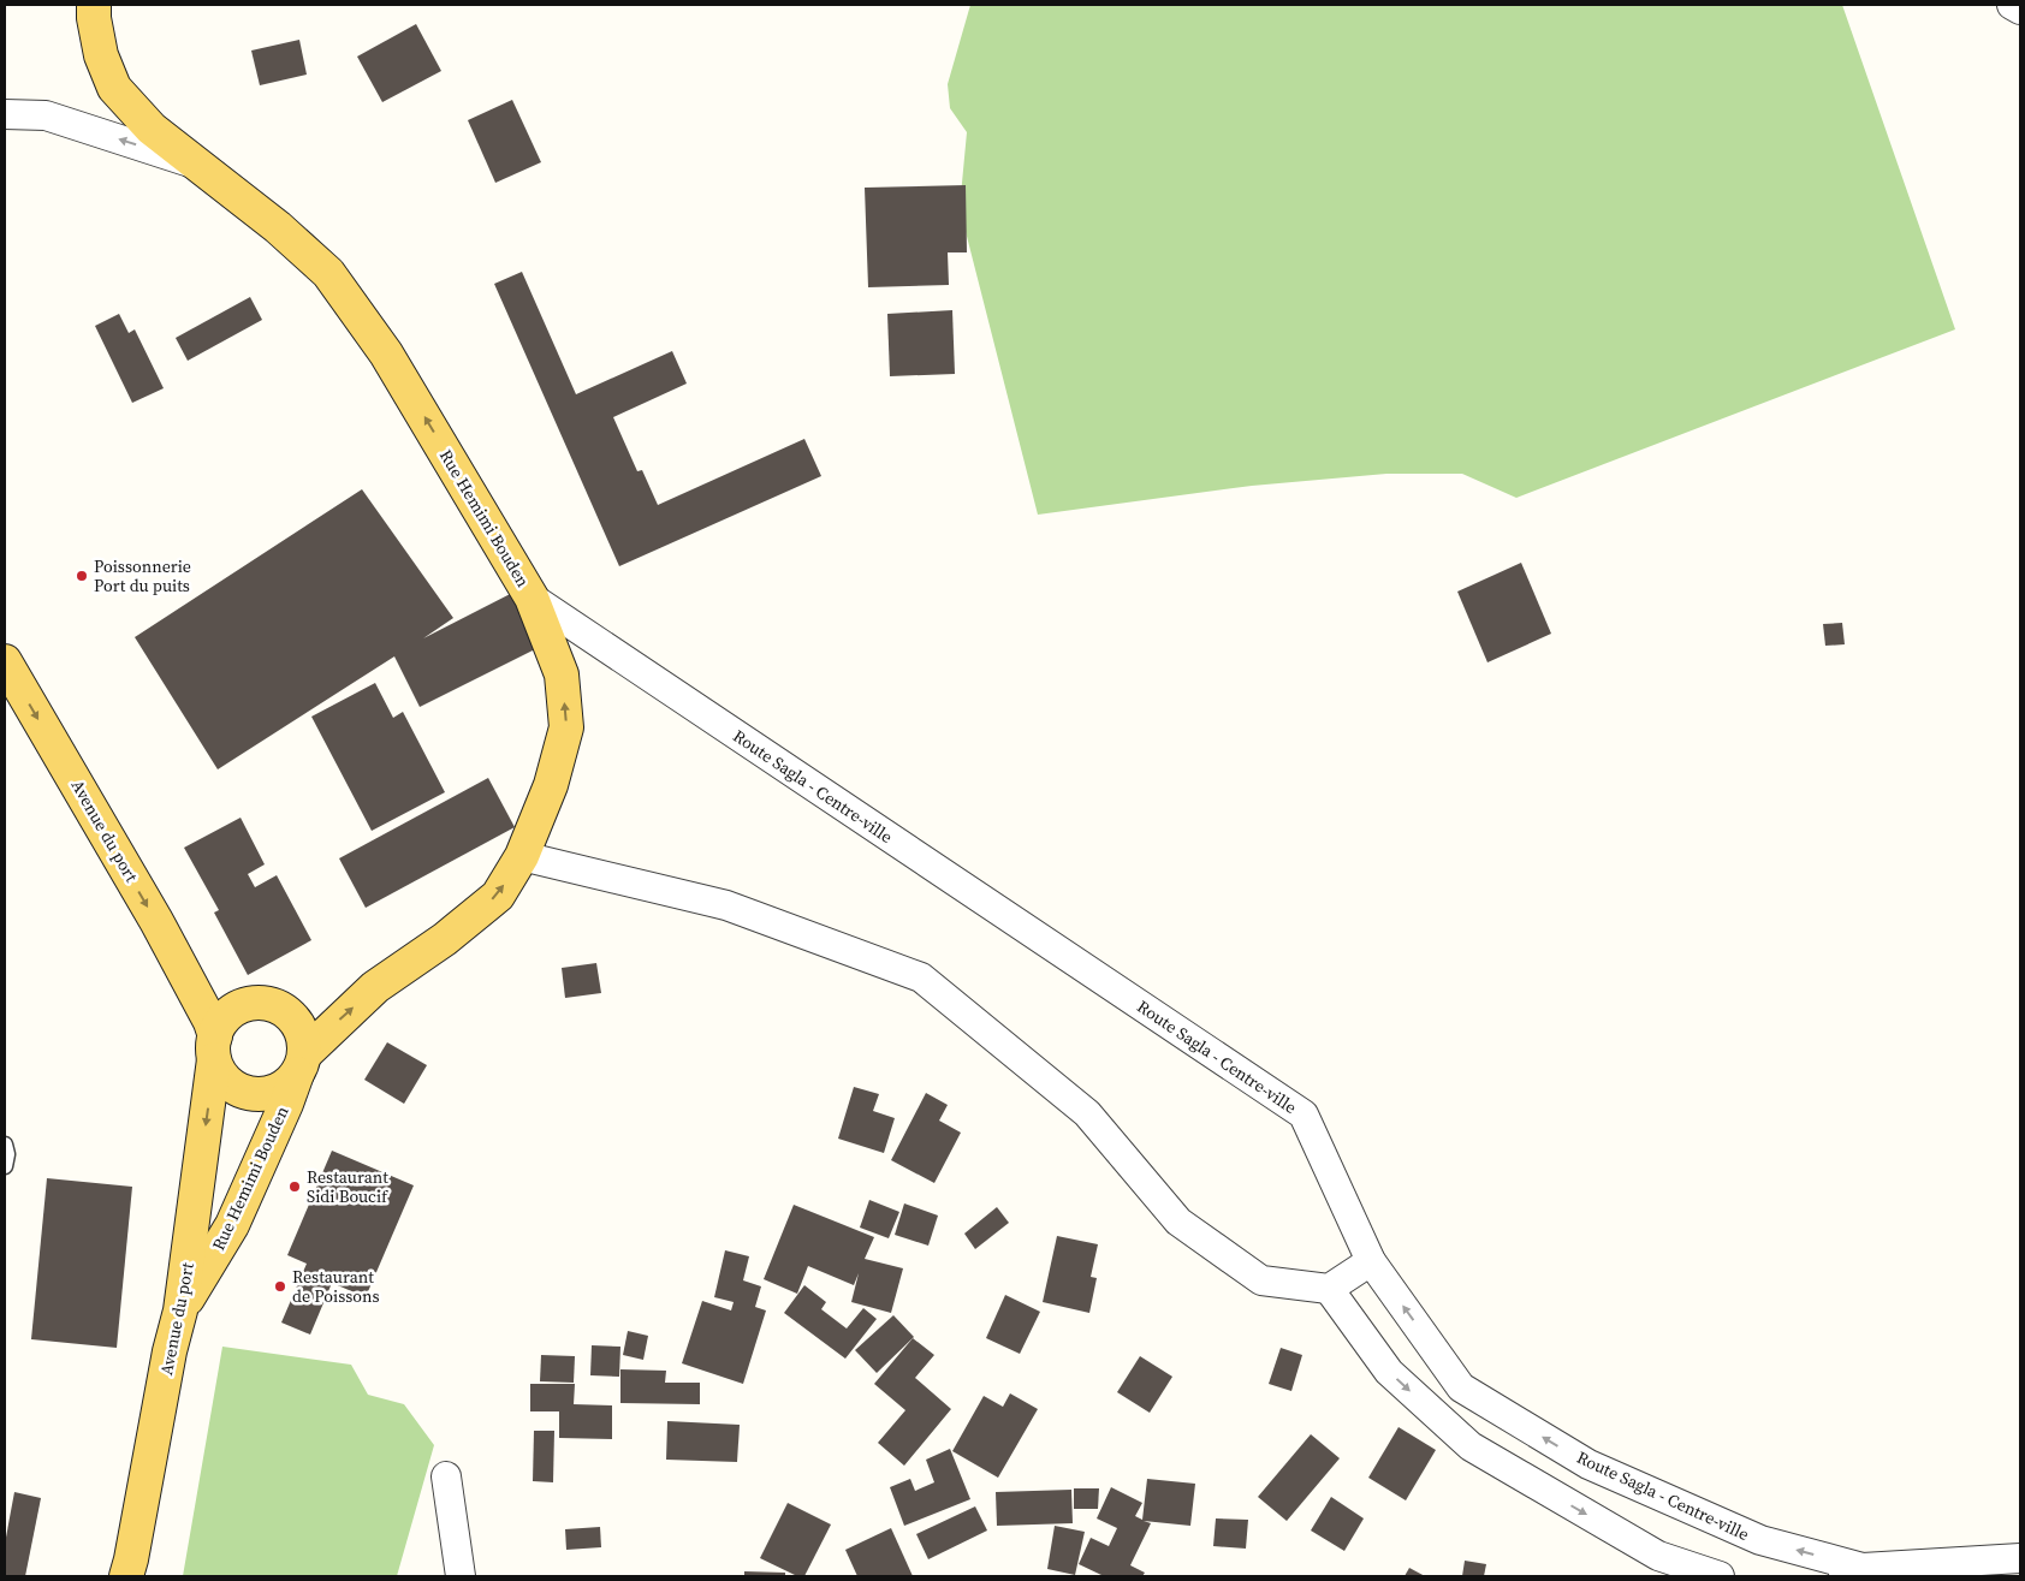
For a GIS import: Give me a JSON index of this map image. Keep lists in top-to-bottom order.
{
  "streets": {
    "main road": ["Rue Hemimi Bouden", "Avenue du port"],
    "street": ["Route Sagla - Centre-ville"]
  },
  "crossings": [
    ["Rue Hemimi Bouden", "Route Sagla - Centre-ville"],
    ["Rue Hemimi Bouden", "Avenue du port"]
  ],
  "one_way": ["Rue Hemimi Bouden", "Avenue du port"],
  "places": ["Poissonnerie Port du puits", "Restaurant Sidi Boucif", "Restaurant de Poissons"]
}
